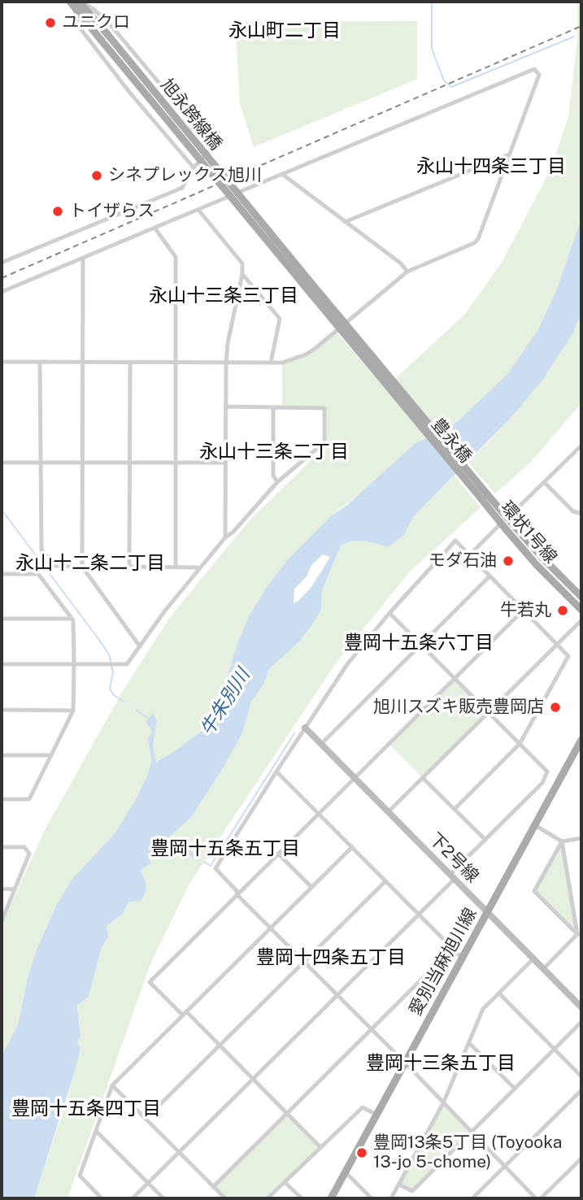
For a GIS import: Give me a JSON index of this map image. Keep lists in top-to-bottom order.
{
  "streets": {
    "main road": [
      "旭永跨線橋",
      "豊永橋",
      "環状1号線",
      "愛別当麻旭川線"
    ],
    "street": ["下2号線"]
  },
  "crossings": [
    ["豊永橋", "環状1号線"],
    ["下2号線", "愛別当麻旭川線"]
  ],
  "districts": [
    "永山町二丁目",
    "永山十四条三丁目",
    "永山十三条三丁目",
    "永山十三条二丁目",
    "永山十二条二丁目",
    "豊岡十五条六丁目",
    "豊岡十五条五丁目",
    "豊岡十四条五丁目",
    "豊岡十三条五丁目",
    "豊岡十五条四丁目"
  ],
  "water": ["牛朱別川"],
  "places": [
    "ユニクロ",
    "シネプレックス旭川",
    "トイザらス",
    "モダ石油",
    "牛若丸",
    "旭川スズキ販売豊岡店",
    "豊岡13条5丁目 (Toyooka 13-jo 5-chome)"
  ]
}
